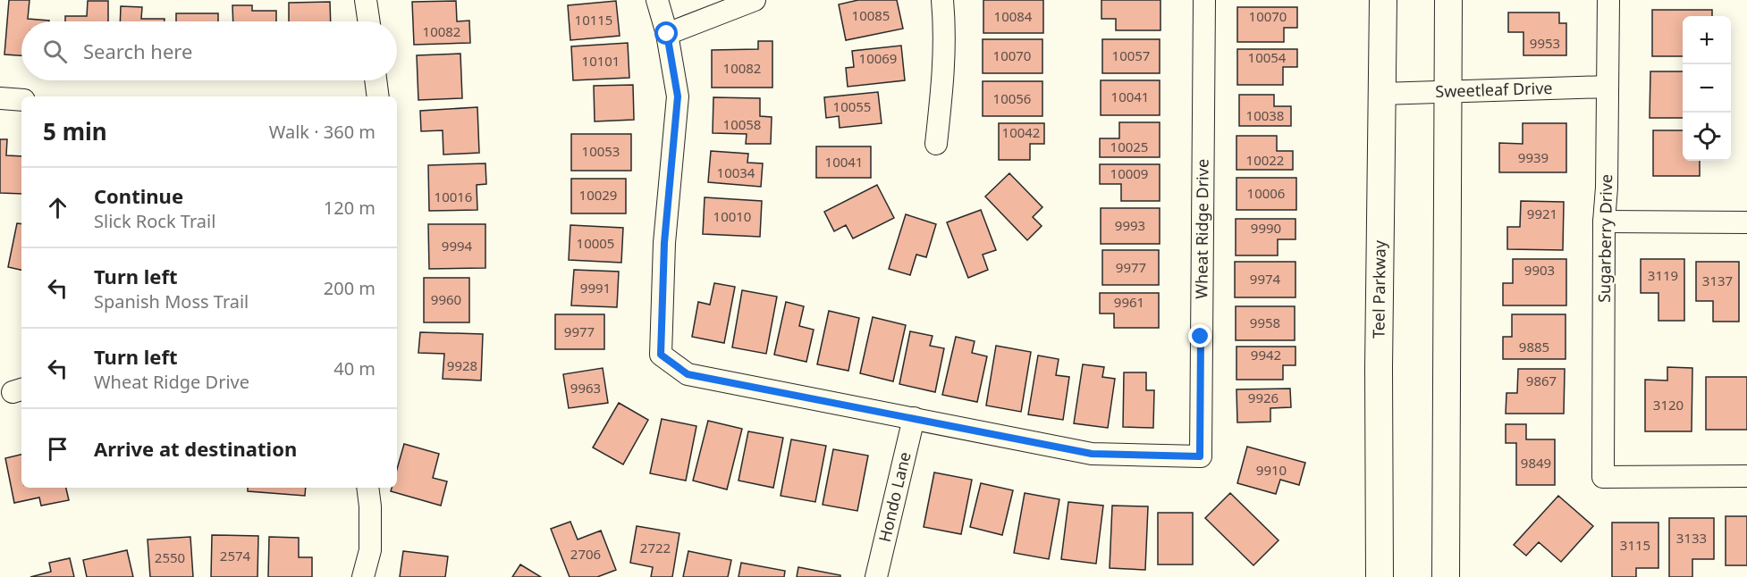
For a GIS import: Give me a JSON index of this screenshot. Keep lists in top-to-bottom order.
{
  "streets": {
    "main road": ["Teel Parkway"],
    "street": [
      "Sweetleaf Drive",
      "Wheat Ridge Drive",
      "Sugarberry Drive",
      "Hondo Lane"
    ]
  },
  "crossings": [
    ["Sweetleaf Drive", "Sugarberry Drive"],
    ["Sweetleaf Drive", "Teel Parkway"],
    ["Wheat Ridge Drive", "Hondo Lane"]
  ],
  "house_numbers": [
    "10085",
    "10084",
    "10070",
    "10115",
    "10082",
    "9953",
    "10070",
    "10057",
    "10054",
    "10069",
    "10101",
    "10082",
    "10041",
    "10056",
    "10055",
    "10038",
    "10058",
    "10042",
    "10025",
    "10053",
    "9939",
    "10022",
    "10041",
    "10034",
    "10009",
    "10006",
    "10029",
    "10016",
    "9921",
    "10010",
    "9993",
    "9990",
    "10005",
    "9994",
    "9977",
    "9903",
    "3119",
    "9974",
    "3137",
    "9991",
    "9960",
    "9961",
    "9958",
    "9977",
    "9885",
    "9942",
    "9928",
    "9867",
    "9963",
    "9926",
    "3120",
    "9849",
    "9910",
    "3133",
    "3115",
    "2722",
    "2706",
    "2574",
    "2550"
  ],
  "page": {
    "map_buttons": ["+", "−"],
    "search": "Search here",
    "heading": ["5 min", "Walk · 360 m"],
    "list": [
      ["Continue", "Slick Rock Trail", "120 m"],
      ["Turn left", "Spanish Moss Trail", "200 m"],
      ["Turn left", "Wheat Ridge Drive", "40 m"],
      "Arrive at destination"
    ]
  }
}
